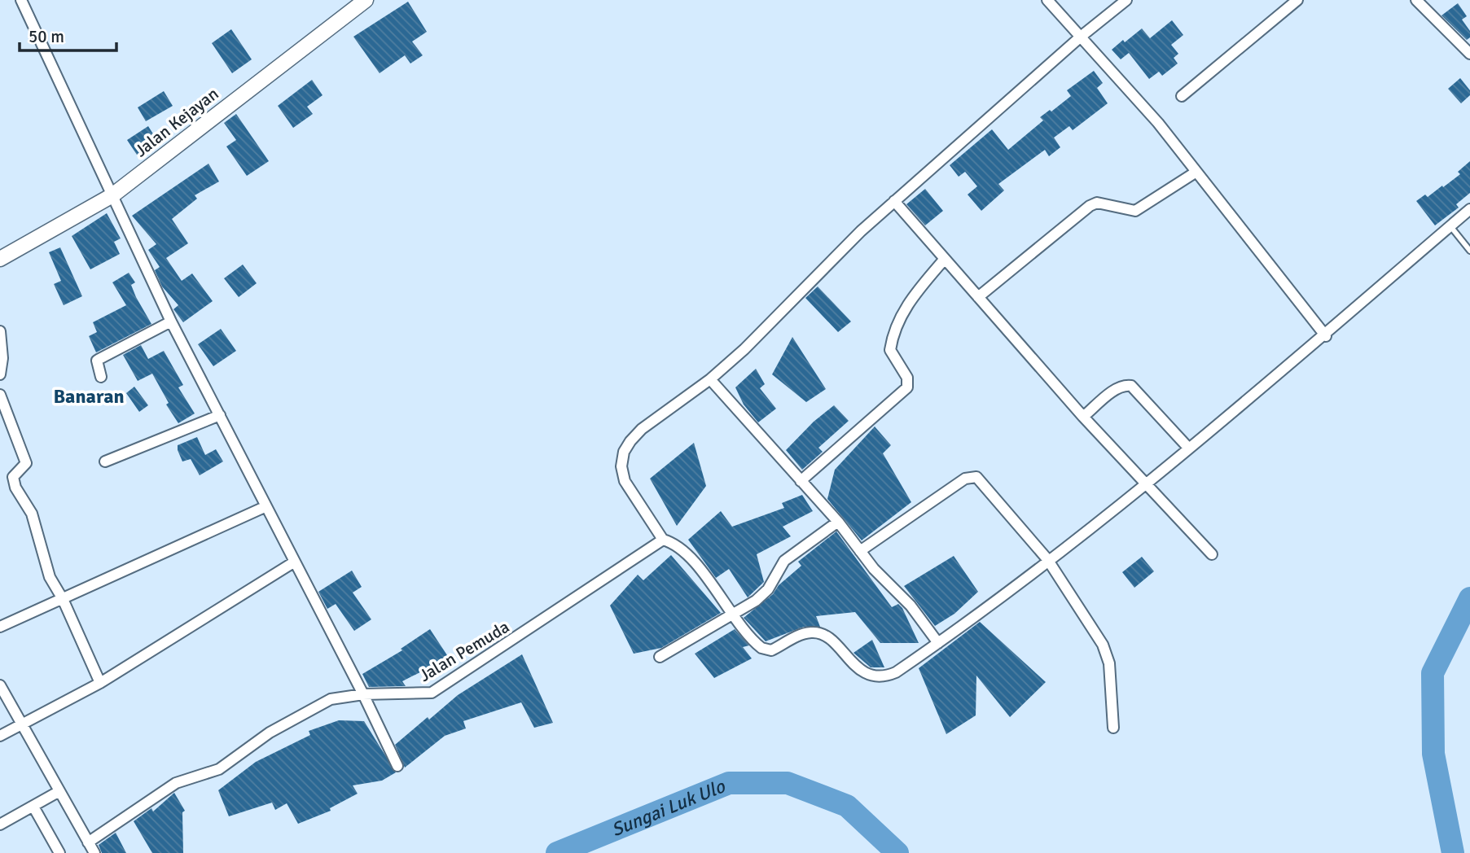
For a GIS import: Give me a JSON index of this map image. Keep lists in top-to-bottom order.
{
  "streets": {
    "main road": ["Jalan Kejayan"],
    "street": ["Jalan Pemuda"]
  },
  "districts": ["Banaran"],
  "water": ["Sungai Luk Ulo"],
  "scale_bar": "50 m"
}
